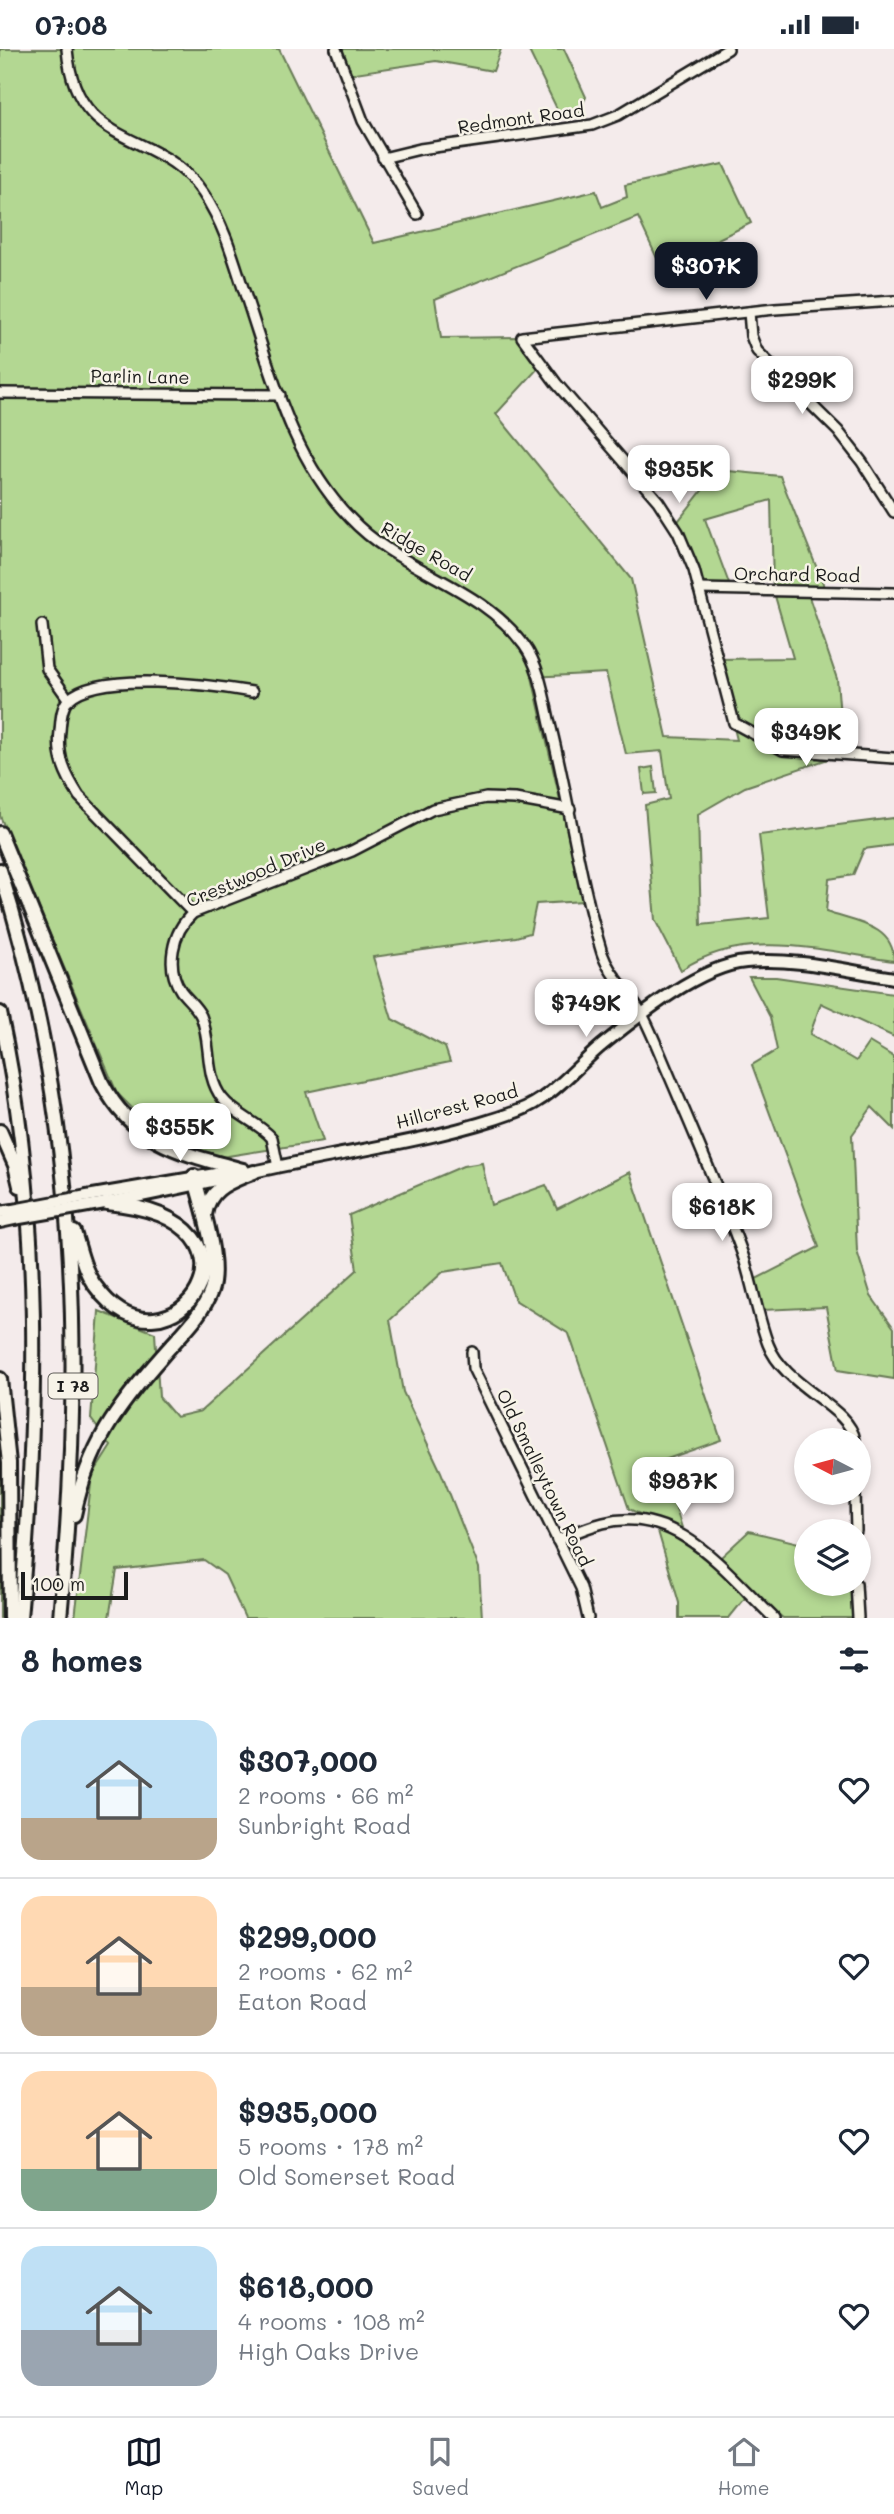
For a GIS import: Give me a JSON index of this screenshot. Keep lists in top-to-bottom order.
{
  "streets": {
    "highway": ["I 78"],
    "main road": ["Hillcrest Road"],
    "street": [
      "Redmont Road",
      "Parlin Lane",
      "Ridge Road",
      "Orchard Road",
      "Crestwood Drive",
      "Old Smalleytown Road"
    ]
  },
  "crossings": [
    ["Parlin Lane", "Ridge Road"],
    ["Ridge Road", "Crestwood Drive"],
    ["Ridge Road", "Hillcrest Road"],
    ["Crestwood Drive", "Hillcrest Road"]
  ],
  "scale_bar": "100 m",
  "north": "left",
  "page": {
    "status": "07:08",
    "price": [
      "$307K",
      "$299K",
      "$935K",
      "$349K",
      "$749K",
      "$355K",
      "$618K",
      "$987K"
    ],
    "scale": "100 m",
    "heading": "8 homes",
    "list": [
      {
        "name": "$307,000",
        "note": "2 rooms · 66 m² · Sunbright Road"
      },
      {
        "name": "$299,000",
        "note": "2 rooms · 62 m² · Eaton Road"
      },
      {
        "name": "$935,000",
        "note": "5 rooms · 178 m² · Old Somerset Road"
      },
      {
        "name": "$618,000",
        "note": "4 rooms · 108 m² · High Oaks Drive"
      }
    ],
    "tabs": ["Map", "Saved", "Home"]
  }
}
